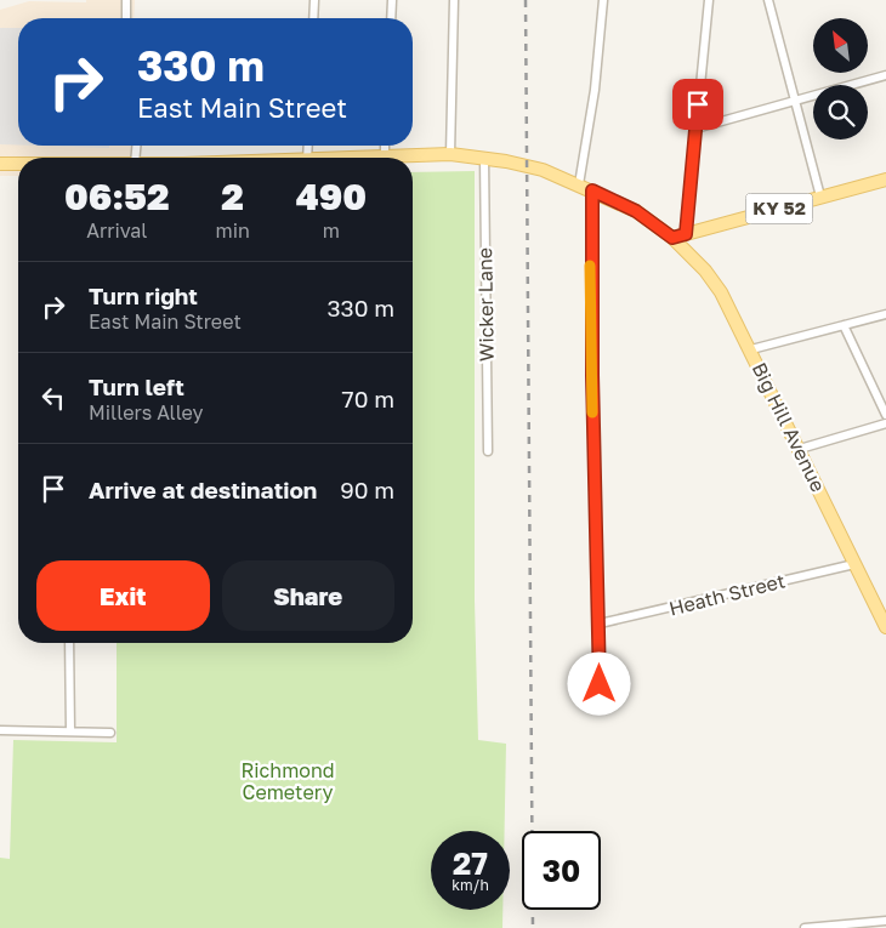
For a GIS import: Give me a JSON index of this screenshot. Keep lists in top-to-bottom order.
{
  "streets": {
    "main road": ["KY 52", "Big Hill Avenue"],
    "street": ["Wicker Lane", "Heath Street"]
  },
  "crossings": [
    ["KY 52", "Big Hill Avenue"],
    ["Wicker Lane", "Big Hill Avenue"],
    ["Big Hill Avenue", "Heath Street"]
  ],
  "parks": ["Richmond Cemetery"],
  "north": "top left",
  "page": {
    "turn": ["330 m", "East Main Street"],
    "eta": [
      "06:52",
      "Arrival",
      "2",
      "min",
      "490",
      "m"
    ],
    "list": [
      {
        "name": "Turn right",
        "note": "East Main Street",
        "value": "330 m"
      },
      {
        "name": "Turn left",
        "note": "Millers Alley",
        "value": "70 m"
      },
      {
        "name": "Arrive at destination",
        "value": "90 m"
      }
    ],
    "buttons": ["Exit", "Share"],
    "speed": "27 km/h",
    "limit": "30"
  }
}
